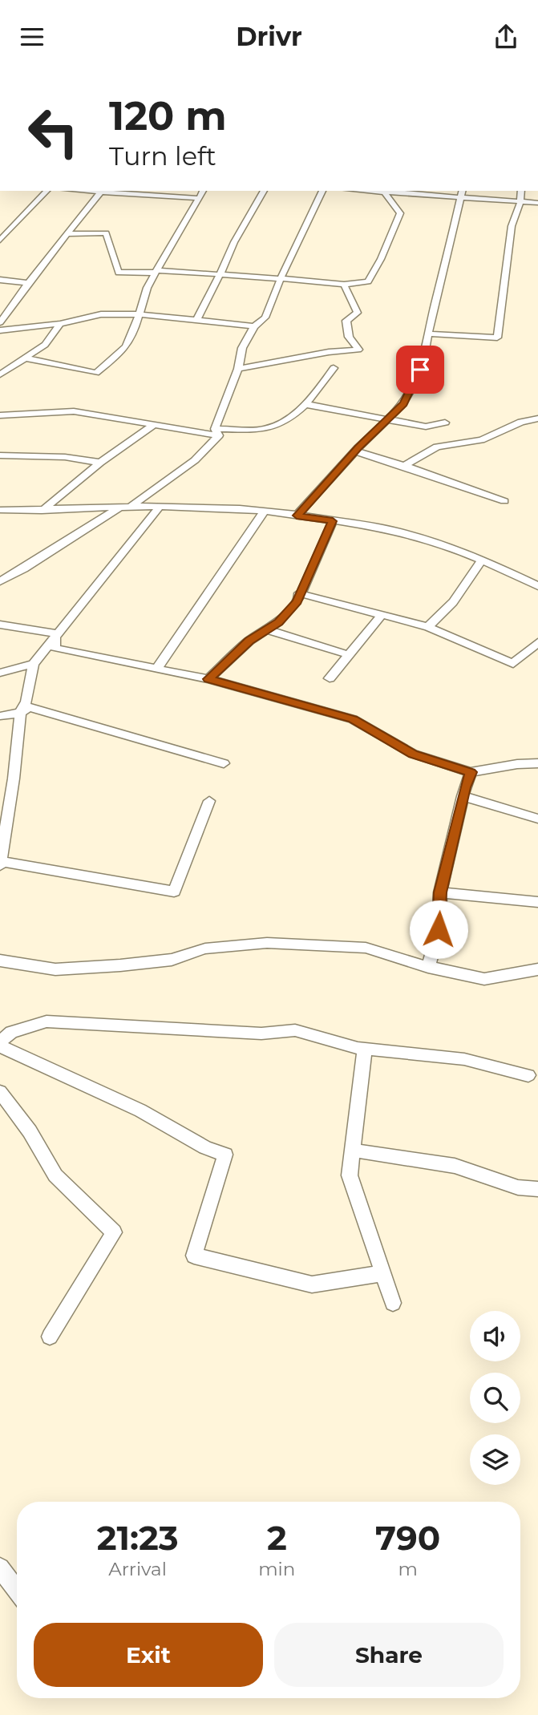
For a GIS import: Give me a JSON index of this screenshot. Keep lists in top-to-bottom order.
{
  "page": {
    "header": "Drivr",
    "turn": ["120 m", "Turn left"],
    "eta": [
      "21:23",
      "Arrival",
      "2",
      "min",
      "790",
      "m"
    ],
    "buttons": ["Exit", "Share"]
  }
}
